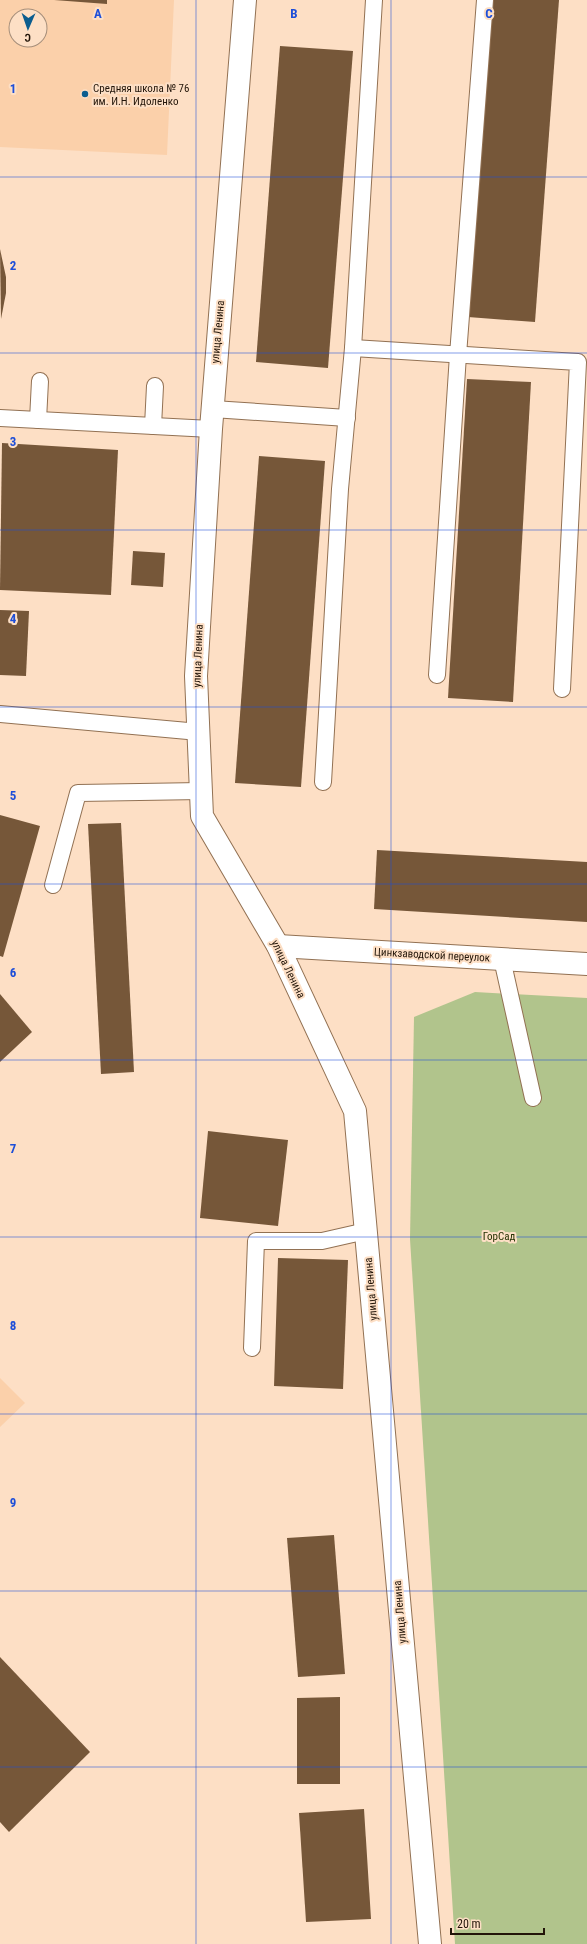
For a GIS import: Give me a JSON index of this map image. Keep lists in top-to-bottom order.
{
  "streets": {
    "street": ["улица Ленина", "Цинкзаводской переулок"]
  },
  "crossings": [
    ["улица Ленина", "Цинкзаводской переулок"]
  ],
  "parks": ["ГорСад"],
  "places": ["Средняя школа № 76 им. И.Н. Идоленко"],
  "scale_bar": "20 m",
  "north": "bottom",
  "grid": {
    "columns": ["A", "B", "C"],
    "rows": [
      "1",
      "2",
      "3",
      "4",
      "5",
      "6",
      "7",
      "8",
      "9"
    ]
  }
}
